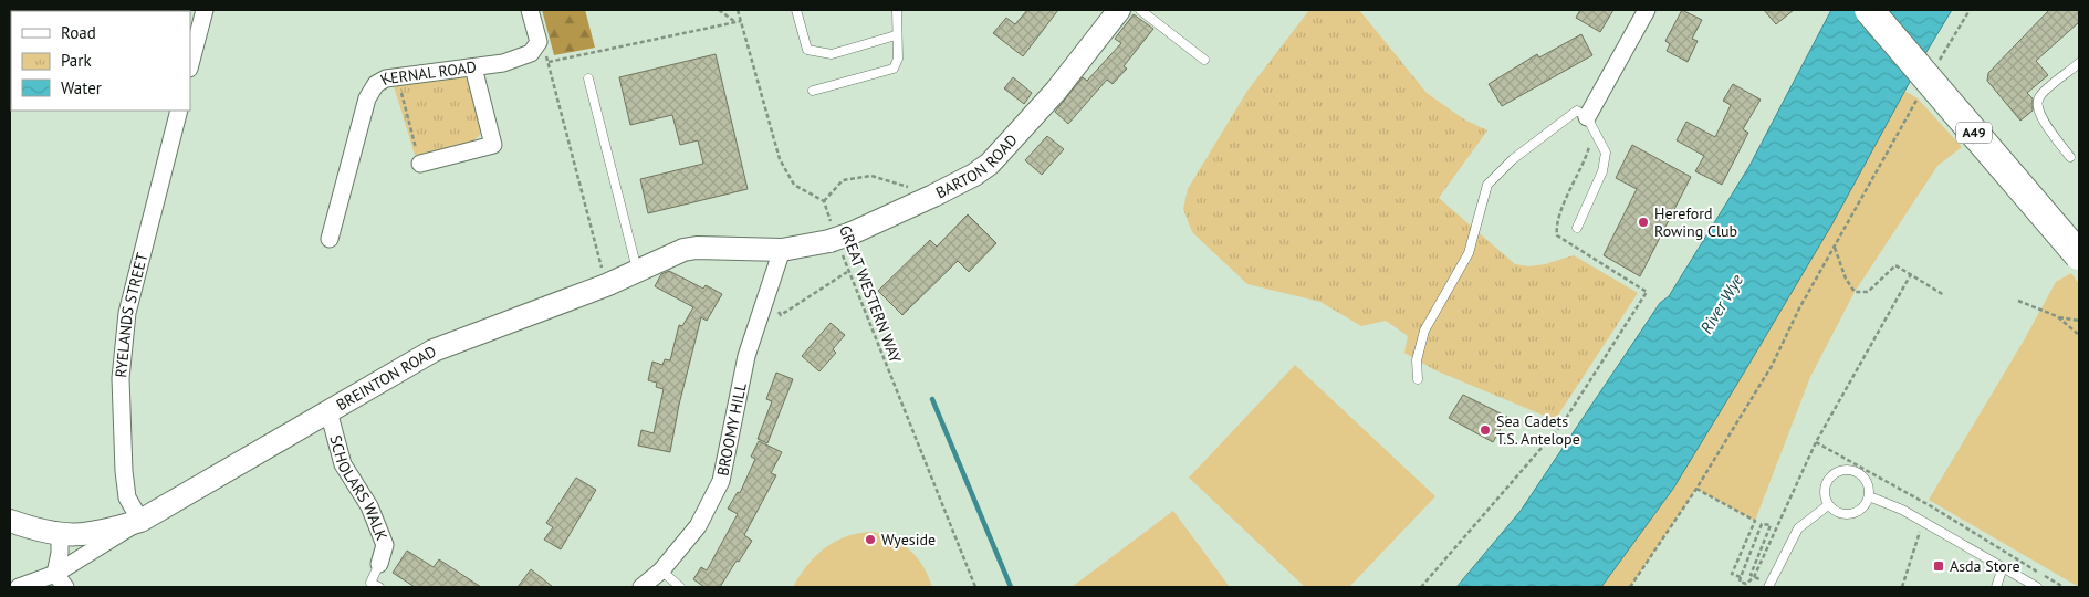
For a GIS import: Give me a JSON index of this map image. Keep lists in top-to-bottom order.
{
  "streets": {
    "highway": ["A49"],
    "street": [
      "KERNAL ROAD",
      "BARTON ROAD",
      "RYELANDS STREET",
      "BREINTON ROAD",
      "BROOMY HILL",
      "SCHOLARS WALK"
    ],
    "path": ["GREAT WESTERN WAY"]
  },
  "crossings": [
    ["BARTON ROAD", "GREAT WESTERN WAY"],
    ["BARTON ROAD", "BREINTON ROAD"],
    ["BARTON ROAD", "BROOMY HILL"],
    ["RYELANDS STREET", "BREINTON ROAD"],
    ["BREINTON ROAD", "BROOMY HILL"],
    ["BREINTON ROAD", "SCHOLARS WALK"]
  ],
  "water": ["River Wye"],
  "places": {
    "other": ["Hereford Rowing Club", "Sea Cadets T.S. Antelope", "Wyeside"],
    "transit": ["Asda Store"]
  },
  "legend": ["Road", "Park", "Water"]
}
